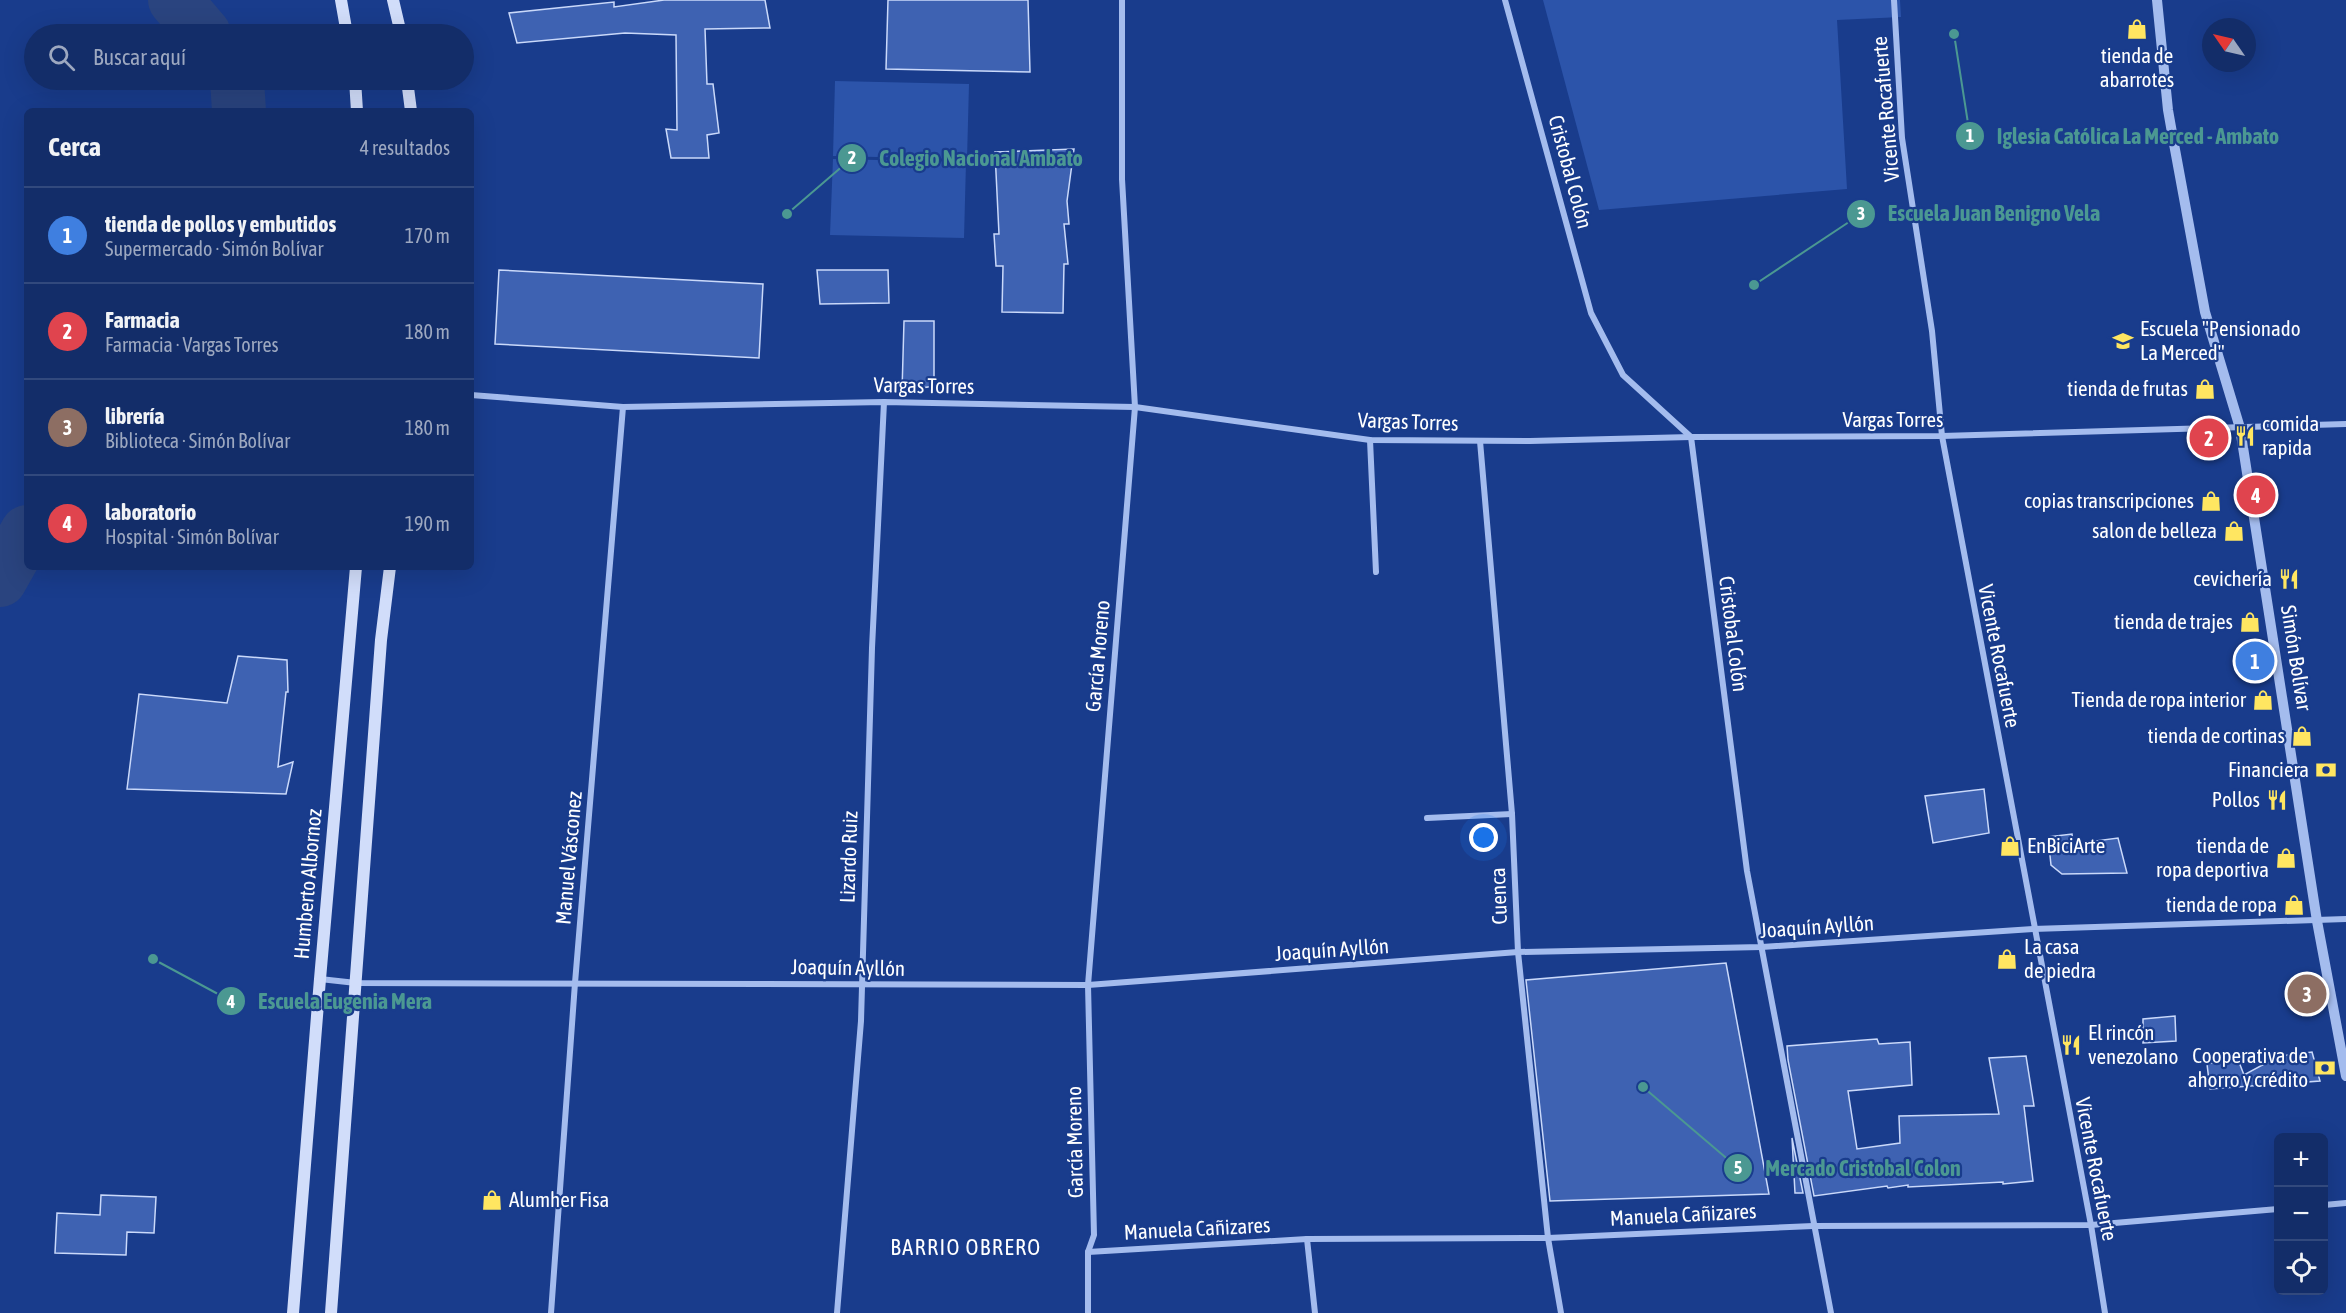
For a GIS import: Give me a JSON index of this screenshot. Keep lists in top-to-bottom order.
{
  "streets": {
    "main road": ["Humberto Albornoz"],
    "street": [
      "Vicente Rocafuerte",
      "Cristobal Colón",
      "Vargas Torres",
      "García Moreno",
      "Simón Bolívar",
      "Lizardo Ruiz",
      "Manuel Vásconez",
      "Cuenca",
      "Joaquín Ayllón",
      "Manuela Cañizares"
    ]
  },
  "crossings": [
    ["Vicente Rocafuerte", "Vargas Torres"],
    ["Vicente Rocafuerte", "Joaquín Ayllón"],
    ["Vicente Rocafuerte", "Manuela Cañizares"],
    ["Cristobal Colón", "Vargas Torres"],
    ["Cristobal Colón", "Joaquín Ayllón"],
    ["Cristobal Colón", "Manuela Cañizares"],
    ["Vargas Torres", "García Moreno"],
    ["Vargas Torres", "Simón Bolívar"],
    ["Vargas Torres", "Lizardo Ruiz"],
    ["Vargas Torres", "Manuel Vásconez"],
    ["Vargas Torres", "Cuenca"],
    ["García Moreno", "Joaquín Ayllón"],
    ["García Moreno", "Manuela Cañizares"],
    ["Simón Bolívar", "Joaquín Ayllón"],
    ["Lizardo Ruiz", "Joaquín Ayllón"],
    ["Manuel Vásconez", "Joaquín Ayllón"],
    ["Humberto Albornoz", "Joaquín Ayllón"],
    ["Cuenca", "Joaquín Ayllón"],
    ["Cuenca", "Manuela Cañizares"]
  ],
  "districts": ["BARRIO OBRERO"],
  "places": {
    "shop": [
      "tienda de abarrotes",
      "tienda de frutas",
      "copias transcripciones",
      "salon de belleza",
      "tienda de trajes",
      "Tienda de ropa interior",
      "tienda de cortinas",
      "EnBiciArte",
      "tienda de ropa deportiva",
      "tienda de ropa",
      "La casa de piedra",
      "Alumher Fisa"
    ],
    "other": [
      "Iglesia Católica La Merced - Ambato",
      "Colegio Nacional Ambato",
      "Escuela Juan Benigno Vela",
      "Escuela Eugenia Mera",
      "Mercado Cristobal Colon"
    ],
    "school or university": ["Escuela \"Pensionado La Merced\""],
    "restaurant": [
      "comida rapida",
      "cevichería",
      "Pollos",
      "El rincón venezolano"
    ],
    "bank": ["Financiera", "Cooperativa de ahorro y crédito"]
  },
  "north": "top left",
  "page": {
    "search": "Buscar aquí",
    "heading": ["Cerca", "4 resultados"],
    "list": [
      {
        "mark": "1",
        "name": "tienda de pollos y embutidos",
        "note": "Supermercado · Simón Bolívar",
        "value": "170 m"
      },
      {
        "mark": "2",
        "name": "Farmacia",
        "note": "Farmacia · Vargas Torres",
        "value": "180 m"
      },
      {
        "mark": "3",
        "name": "librería",
        "note": "Biblioteca · Simón Bolívar",
        "value": "180 m"
      },
      {
        "mark": "4",
        "name": "laboratorio",
        "note": "Hospital · Simón Bolívar",
        "value": "190 m"
      }
    ],
    "pins": [
      "2",
      "4",
      "1",
      "3"
    ],
    "map_buttons": ["+", "−"]
  }
}
